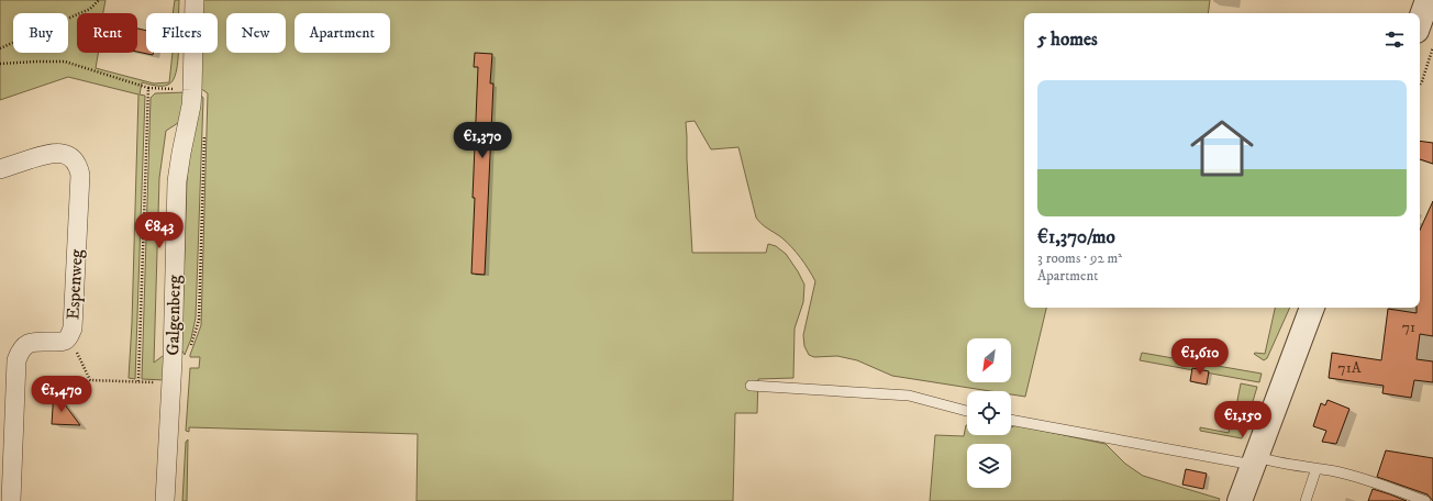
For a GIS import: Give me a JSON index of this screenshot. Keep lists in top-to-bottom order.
{
  "streets": {
    "street": ["Espenweg", "Galgenberg"]
  },
  "house_numbers": ["71", "71A"],
  "north": "bottom left",
  "page": {
    "chip": [
      "Buy",
      "Rent",
      "Filters",
      "New",
      "Apartment"
    ],
    "heading": "5 homes",
    "list": [
      {
        "name": "€1,370/mo",
        "note": "3 rooms · 92 m² · Apartment"
      }
    ],
    "price": [
      "€1,370",
      "€843",
      "€1,610",
      "€1,470",
      "€1,150"
    ]
  }
}
